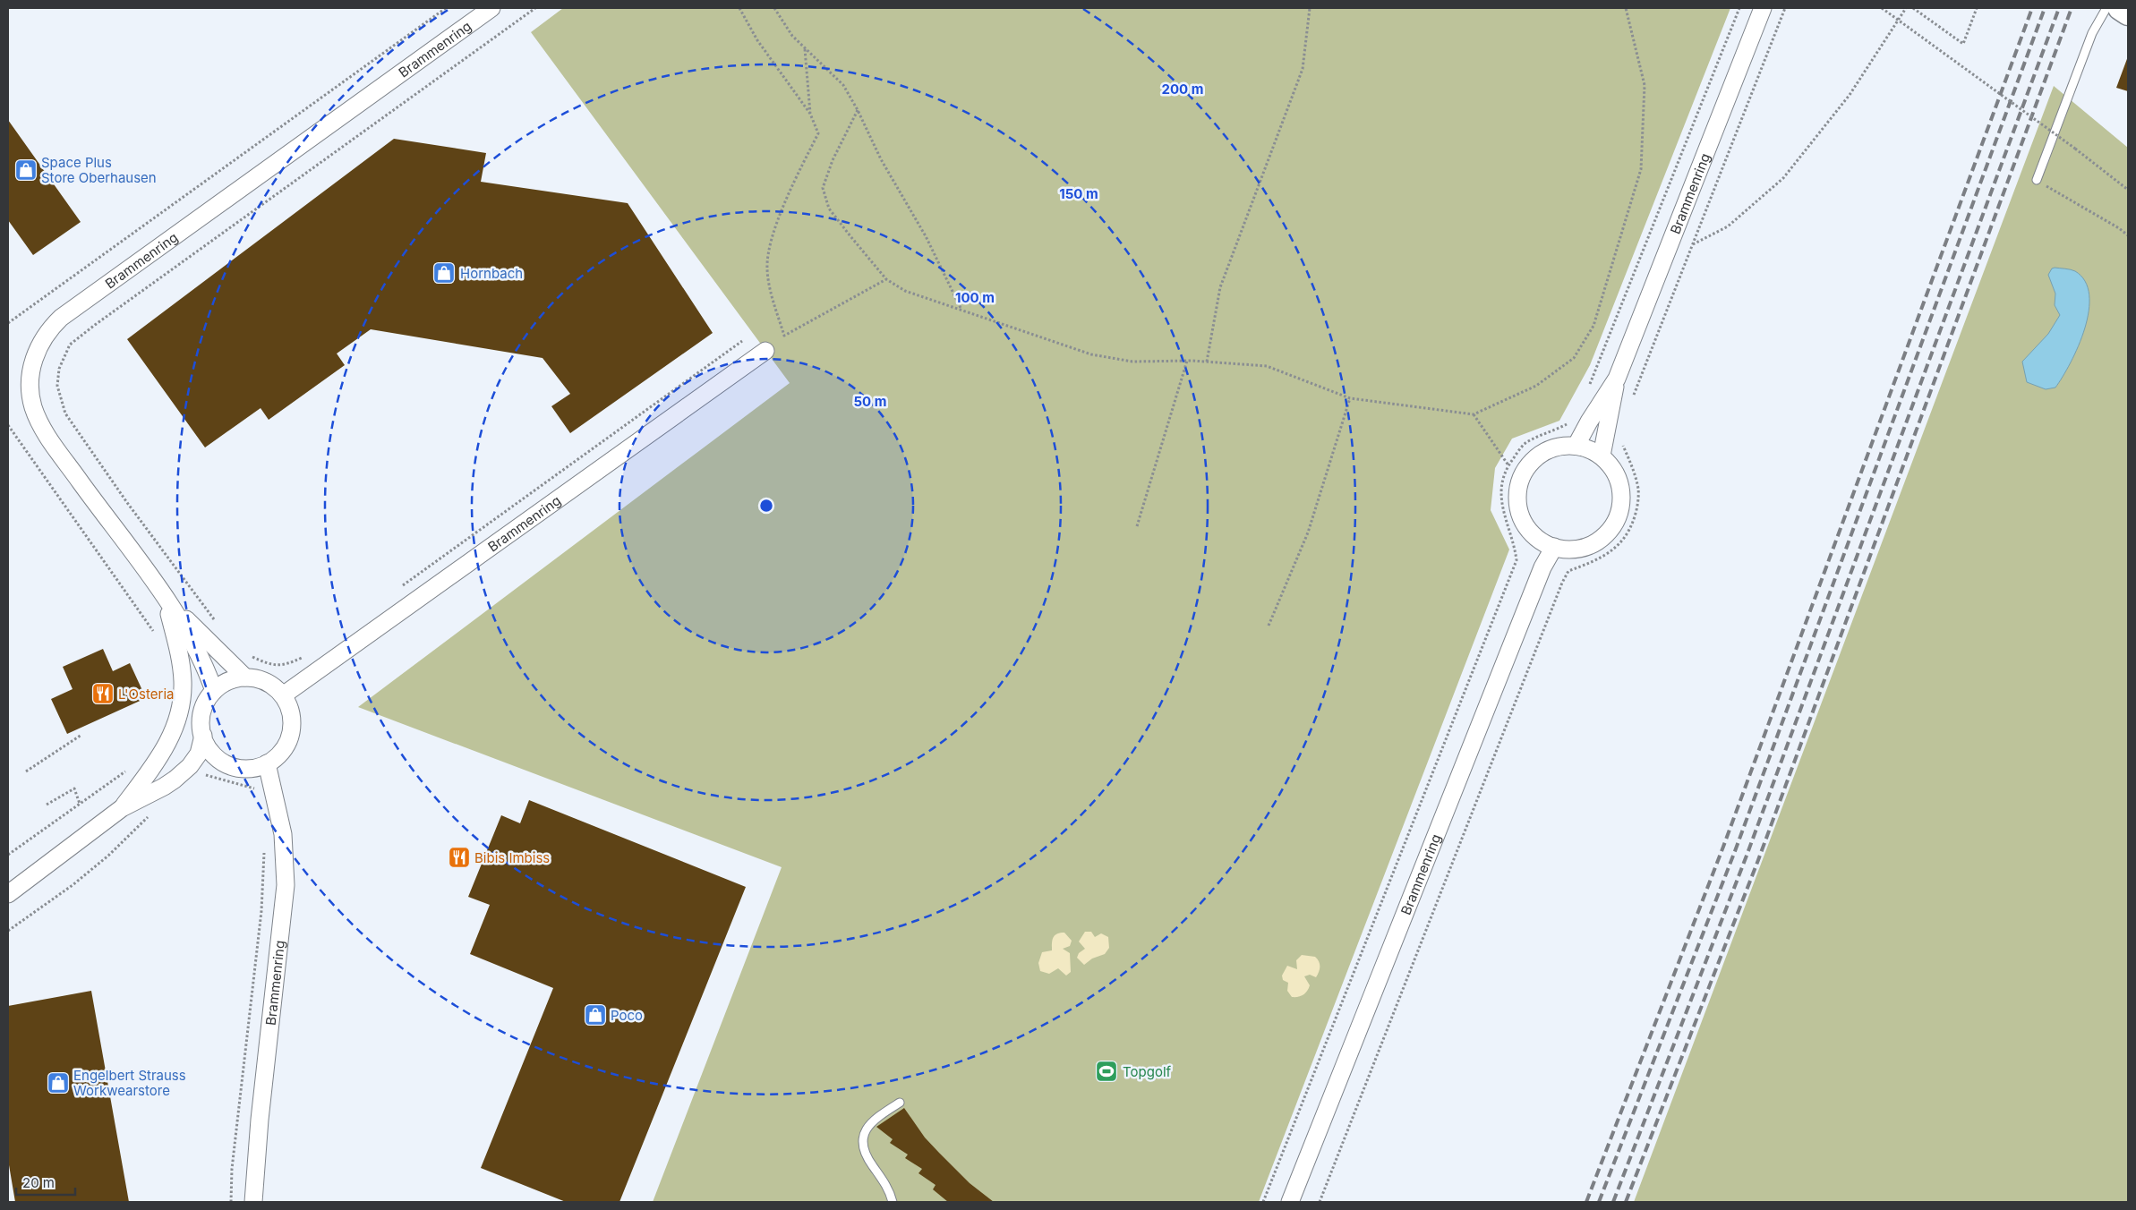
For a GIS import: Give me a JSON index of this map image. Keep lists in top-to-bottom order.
{
  "streets": {
    "street": ["Brammenring"]
  },
  "places": {
    "shop": [
      "Space Plus Store Oberhausen",
      "Hornbach",
      "Poco",
      "Engelbert Strauss Workwearstore"
    ],
    "restaurant": ["L'Osteria", "Bibis Imbiss"],
    "sports": ["Topgolf"]
  },
  "scale_bar": "20 m",
  "rings": [
    "200 m",
    "150 m",
    "100 m",
    "50 m"
  ]
}
